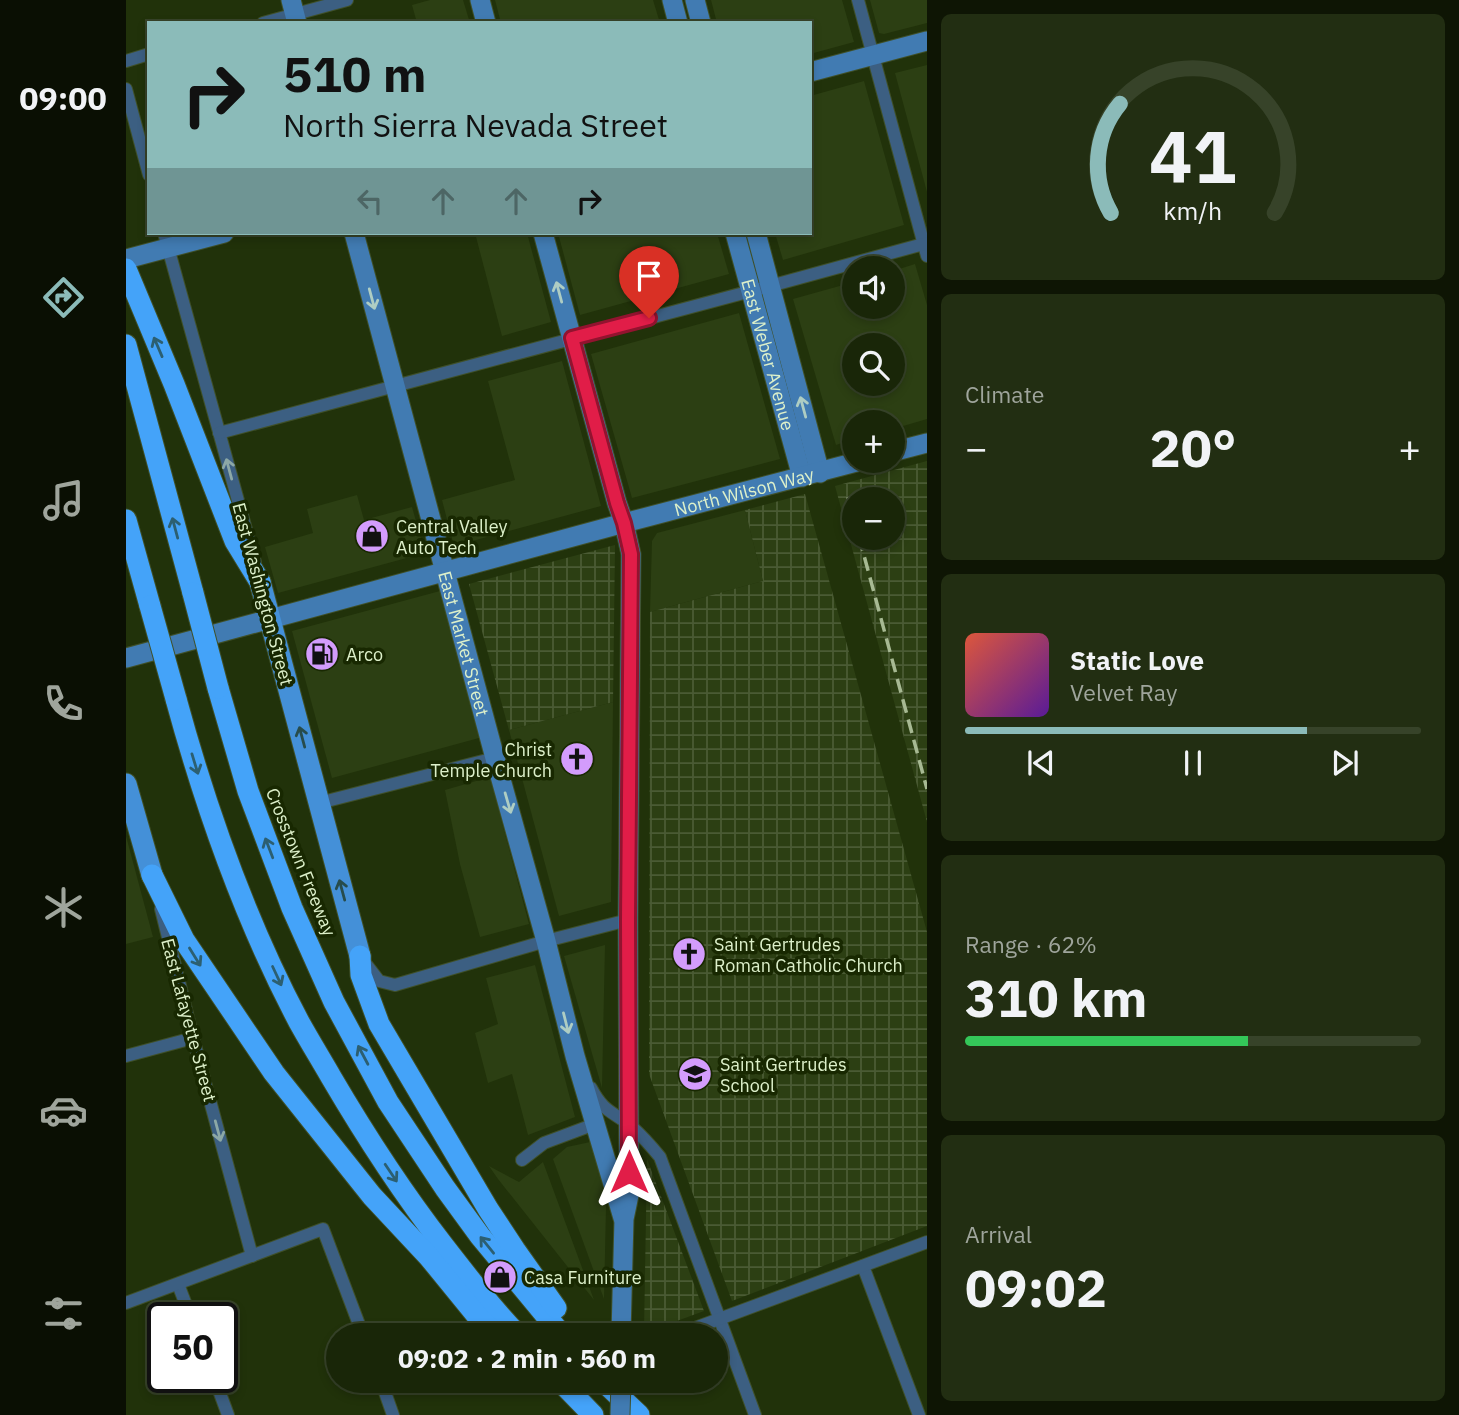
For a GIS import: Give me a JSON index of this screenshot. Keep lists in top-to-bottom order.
{
  "streets": {
    "highway": ["Crosstown Freeway"],
    "main road": [
      "East Weber Avenue",
      "North Wilson Way",
      "East Washington Street",
      "East Market Street",
      "East Lafayette Street"
    ]
  },
  "crossings": [
    ["East Weber Avenue", "North Wilson Way"],
    ["North Wilson Way", "East Washington Street"],
    ["North Wilson Way", "East Market Street"]
  ],
  "one_way": ["East Washington Street", "East Lafayette Street"],
  "places": {
    "shop": ["Central Valley Auto Tech", "Casa Furniture"],
    "fuel station": ["Arco"],
    "church": ["Christ Temple Church", "Saint Gertrudes Roman Catholic Church"],
    "school or university": ["Saint Gertrudes School"]
  },
  "page": {
    "tabs": "09:00",
    "turn": ["510 m", "North Sierra Nevada Street"],
    "map_buttons": ["+", "−"],
    "tile": [
      "Climate",
      ["Range · 62%", "310 km"],
      ["Arrival", "09:02"]
    ],
    "heat": ["−", "20°", "+"],
    "song": ["Static Love", "Velvet Ray"],
    "limit": "50",
    "trip": "09:02 · 2 min · 560 m",
    "gauge": ["41", "km/h"]
  }
}
